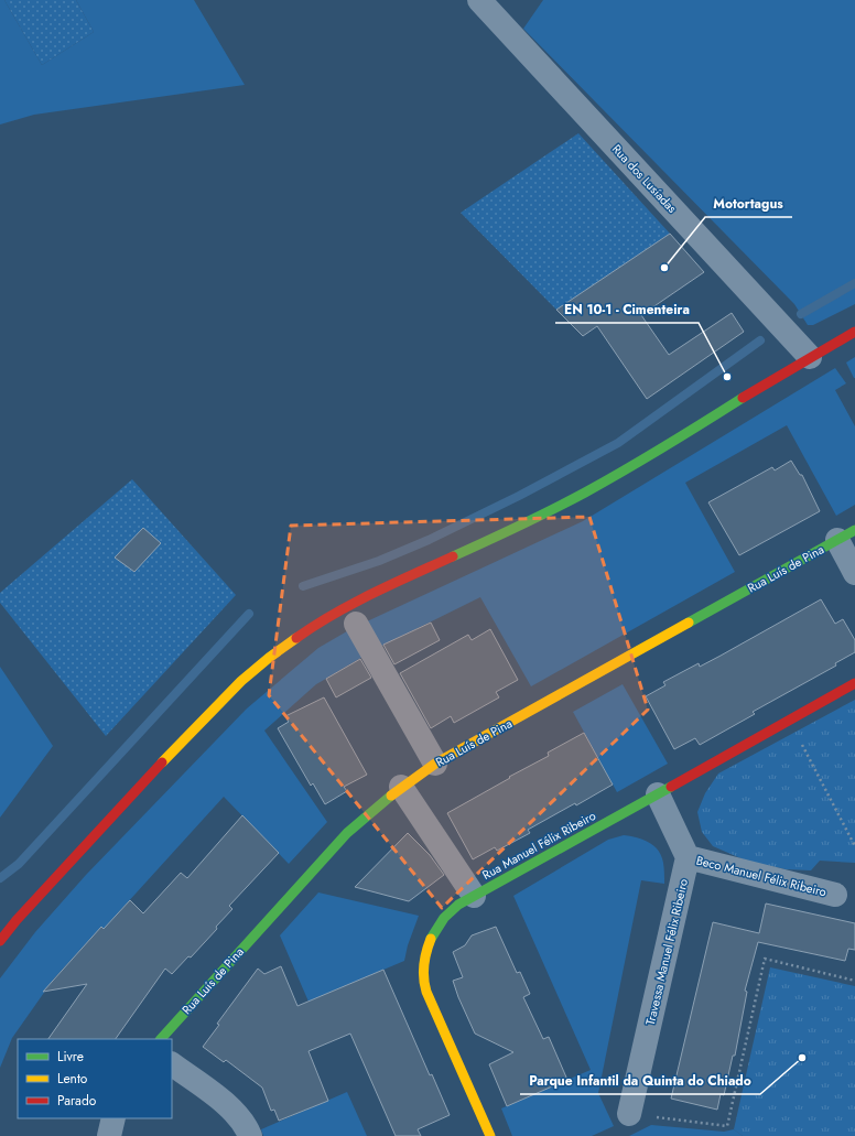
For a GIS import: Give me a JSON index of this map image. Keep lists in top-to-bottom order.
{
  "streets": {
    "street": [
      "Rua dos Lusíadas",
      "Rua Luís de Pina",
      "Rua Manuel Félix Ribeiro",
      "Beco Manuel Félix Ribeiro",
      "Travessa Manuel Félix Ribeiro"
    ]
  },
  "crossings": [
    ["Beco Manuel Félix Ribeiro", "Travessa Manuel Félix Ribeiro"]
  ],
  "places": ["Motortagus", "EN 10-1 - Cimenteira", "Parque Infantil da Quinta do Chiado"],
  "legend": ["Livre", "Lento", "Parado"]
}
